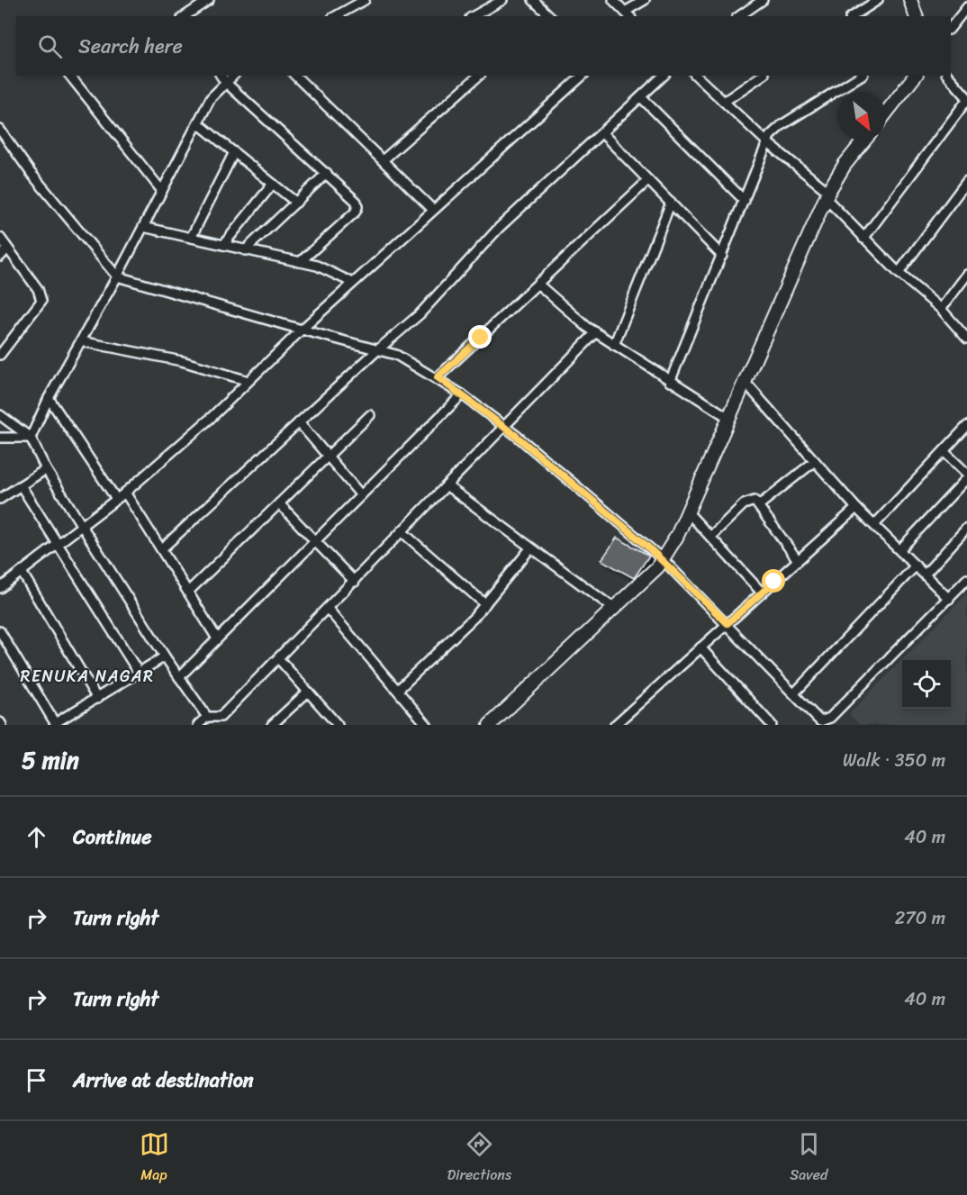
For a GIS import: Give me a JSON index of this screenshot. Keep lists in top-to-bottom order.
{
  "districts": ["RENUKA NAGAR"],
  "north": "bottom right",
  "page": {
    "search": "Search here",
    "heading": ["5 min", "Walk · 350 m"],
    "list": [
      ["Continue", "40 m"],
      ["Turn right", "270 m"],
      ["Turn right", "40 m"],
      "Arrive at destination"
    ],
    "nav": ["Map", "Directions", "Saved"]
  }
}
